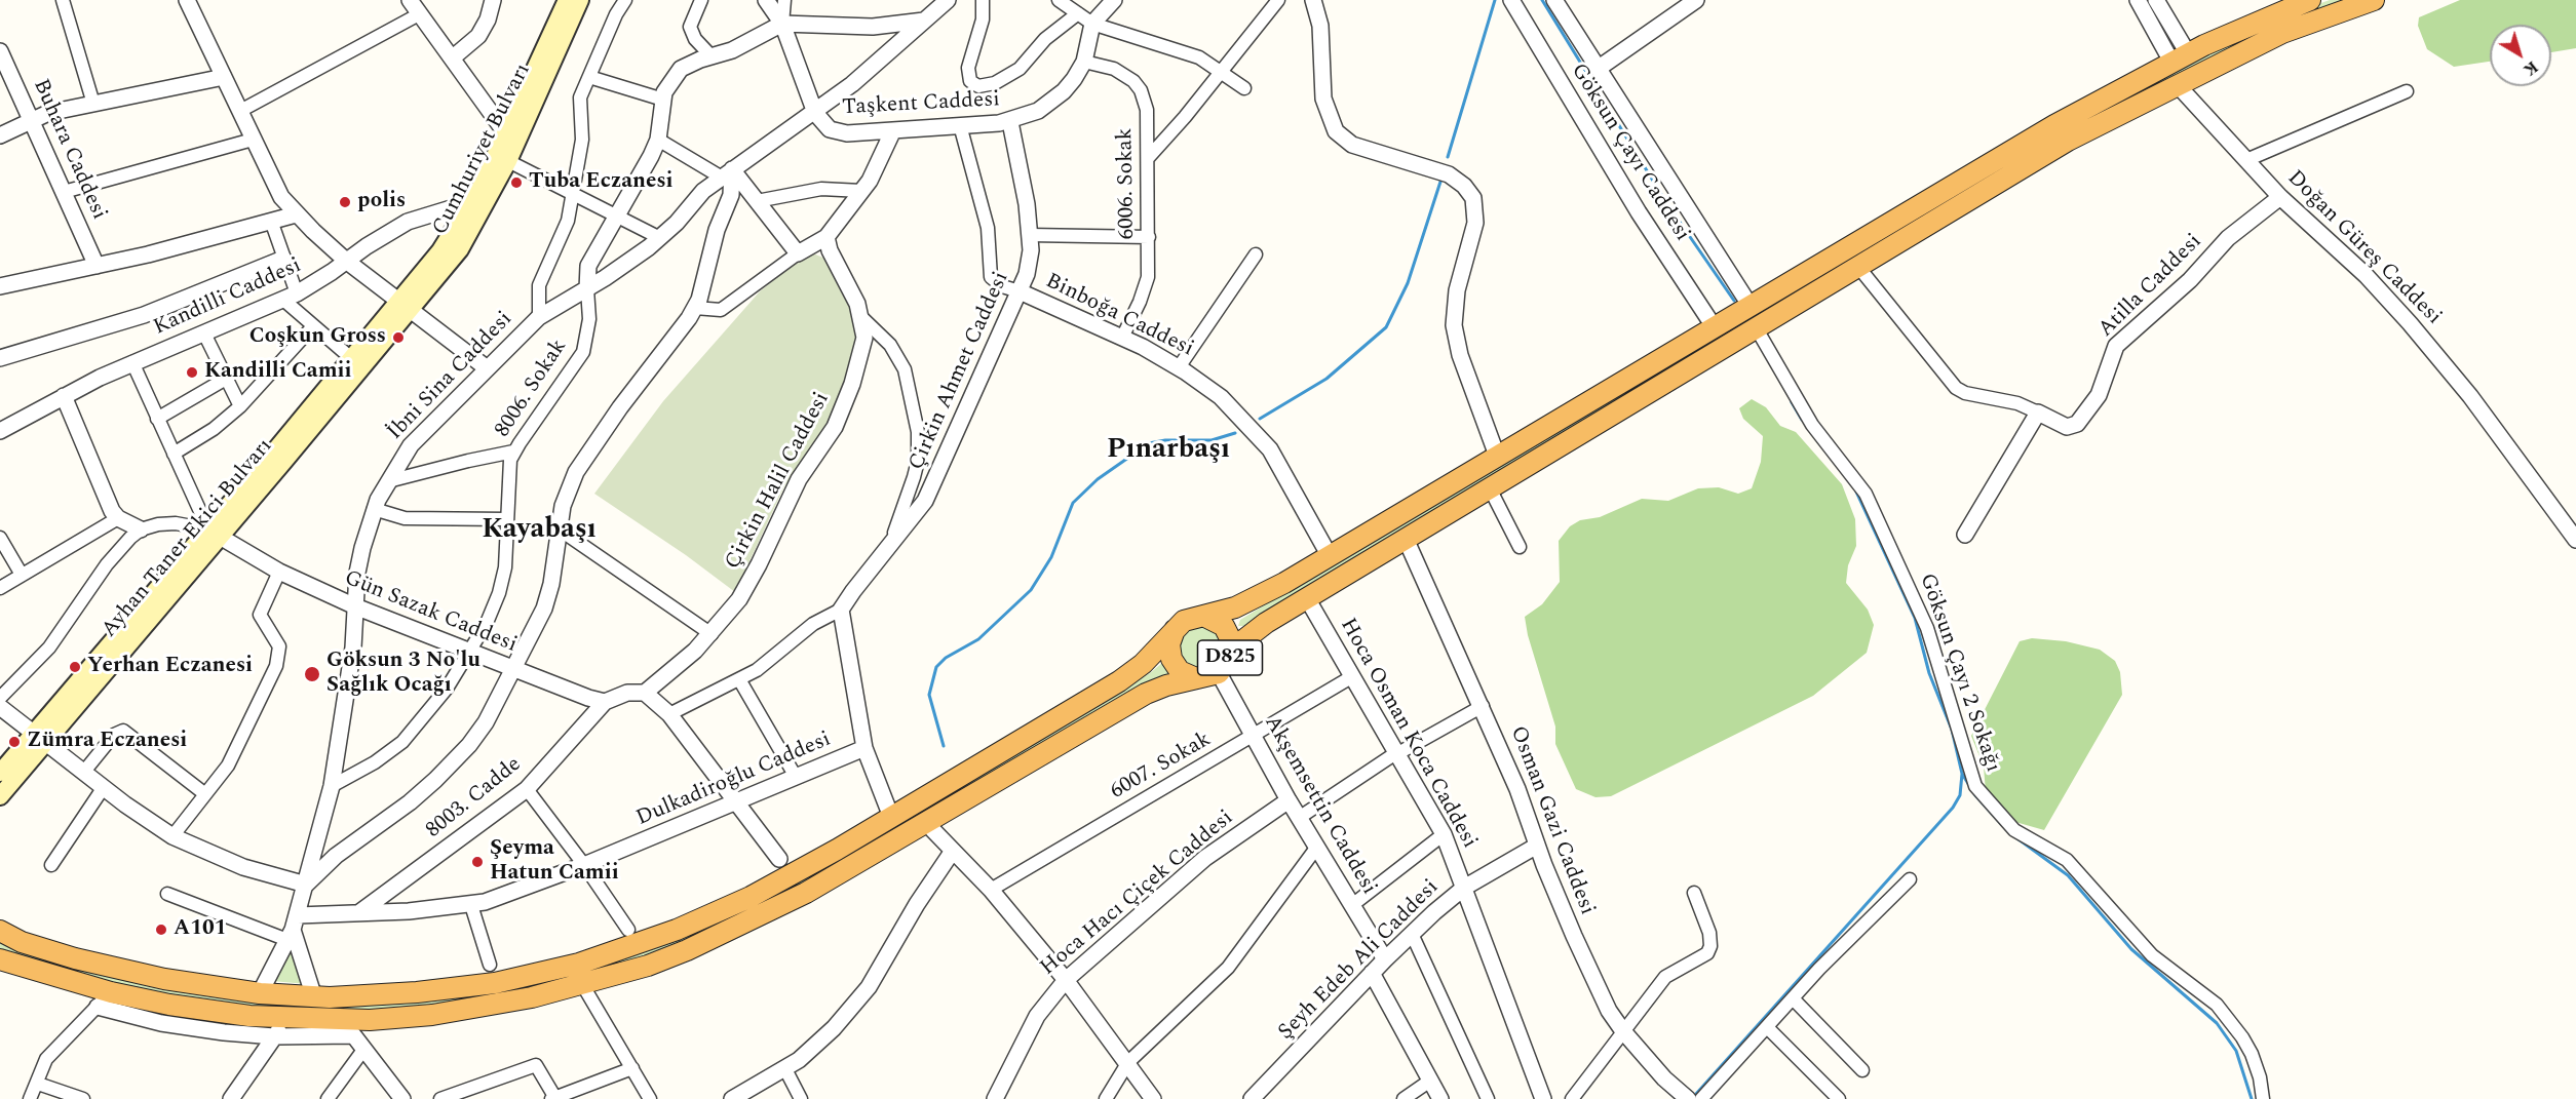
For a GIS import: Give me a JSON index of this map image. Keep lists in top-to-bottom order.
{
  "streets": {
    "highway": ["D825"],
    "main road": ["Cumhuriyet Bulvarı", "Ayhan Taner Ekici Bulvarı"],
    "street": [
      "Taşkent Caddesi",
      "Buhara Caddesi",
      "Göksun Çayı Caddesi",
      "6006. Sokak",
      "Doğan Güreş Caddesi",
      "Atilla Caddesi",
      "Kandilli Caddesi",
      "Binboğa Caddesi",
      "Çirkin Ahmet Caddesi",
      "İbni Sina Caddesi",
      "8006. Sokak",
      "Çirkin Halil Caddesi",
      "Gün Sazak Caddesi",
      "Göksun Çayı 2 Sokağı",
      "Hoca Osman Koca Caddesi",
      "6007. Sokak",
      "Dulkadiroğlu Caddesi",
      "8003. Cadde",
      "Akşemsettin Caddesi",
      "Osman Gazi Caddesi",
      "Hoca Hacı Çiçek Caddesi",
      "Şeyh Edeb Ali Caddesi"
    ]
  },
  "crossings": [
    ["Taşkent Caddesi", "6006. Sokak"],
    ["Taşkent Caddesi", "Çirkin Ahmet Caddesi"],
    ["Taşkent Caddesi", "İbni Sina Caddesi"],
    ["Cumhuriyet Bulvarı", "Kandilli Caddesi"],
    ["Cumhuriyet Bulvarı", "Ayhan Taner Ekici Bulvarı"],
    ["Göksun Çayı Caddesi", "D825"],
    ["6006. Sokak", "Binboğa Caddesi"],
    ["Doğan Güreş Caddesi", "Atilla Caddesi"],
    ["Doğan Güreş Caddesi", "D825"],
    ["Binboğa Caddesi", "Çirkin Ahmet Caddesi"],
    ["Binboğa Caddesi", "D825"],
    ["İbni Sina Caddesi", "8006. Sokak"],
    ["İbni Sina Caddesi", "Gün Sazak Caddesi"],
    ["İbni Sina Caddesi", "D825"],
    ["İbni Sina Caddesi", "Dulkadiroğlu Caddesi"],
    ["8006. Sokak", "Gün Sazak Caddesi"],
    ["Ayhan Taner Ekici Bulvarı", "Gün Sazak Caddesi"],
    ["Gün Sazak Caddesi", "8003. Cadde"],
    ["D825", "Göksun Çayı 2 Sokağı"],
    ["D825", "Hoca Osman Koca Caddesi"],
    ["D825", "Akşemsettin Caddesi"],
    ["D825", "Osman Gazi Caddesi"],
    ["Hoca Osman Koca Caddesi", "6007. Sokak"],
    ["Hoca Osman Koca Caddesi", "Şeyh Edeb Ali Caddesi"],
    ["6007. Sokak", "Akşemsettin Caddesi"],
    ["Dulkadiroğlu Caddesi", "8003. Cadde"],
    ["Akşemsettin Caddesi", "Hoca Hacı Çiçek Caddesi"],
    ["Akşemsettin Caddesi", "Şeyh Edeb Ali Caddesi"],
    ["Osman Gazi Caddesi", "Şeyh Edeb Ali Caddesi"]
  ],
  "districts": ["Pınarbaşı", "Kayabaşı"],
  "places": [
    "Tuba Eczanesi",
    "polis",
    "Coşkun Gross",
    "Kandilli Camii",
    "Yerhan Eczanesi",
    "Göksun 3 No'lu Sağlık Ocağı",
    "Zümra Eczanesi",
    "Şeyma Hatun Camii",
    "A101"
  ],
  "north": "bottom right"
}
